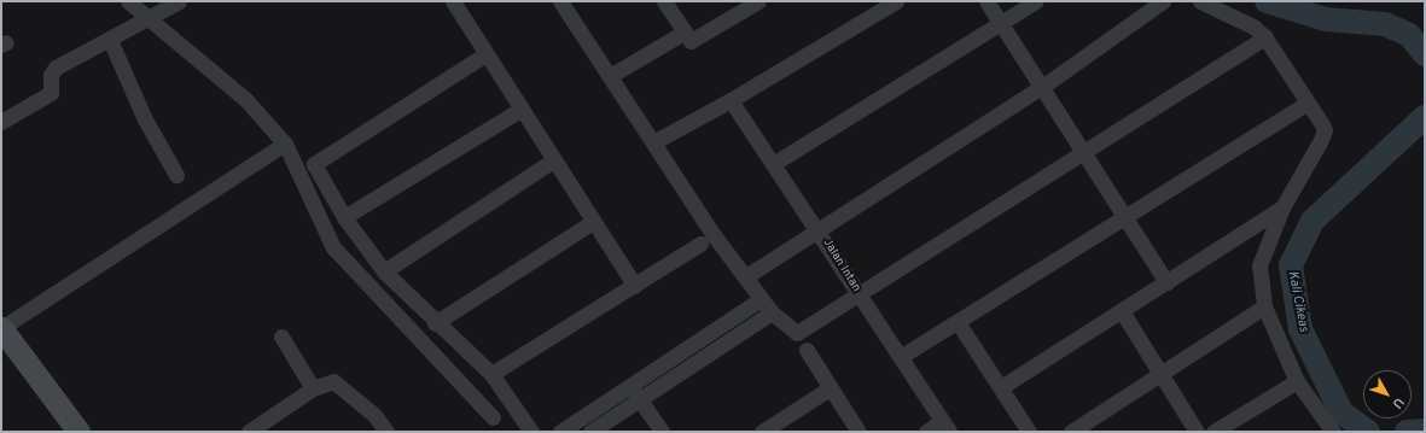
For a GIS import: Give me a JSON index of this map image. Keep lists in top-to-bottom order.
{
  "streets": {
    "street": ["Jalan Intan"]
  },
  "water": ["Kali Cikeas"],
  "north": "bottom right"
}
